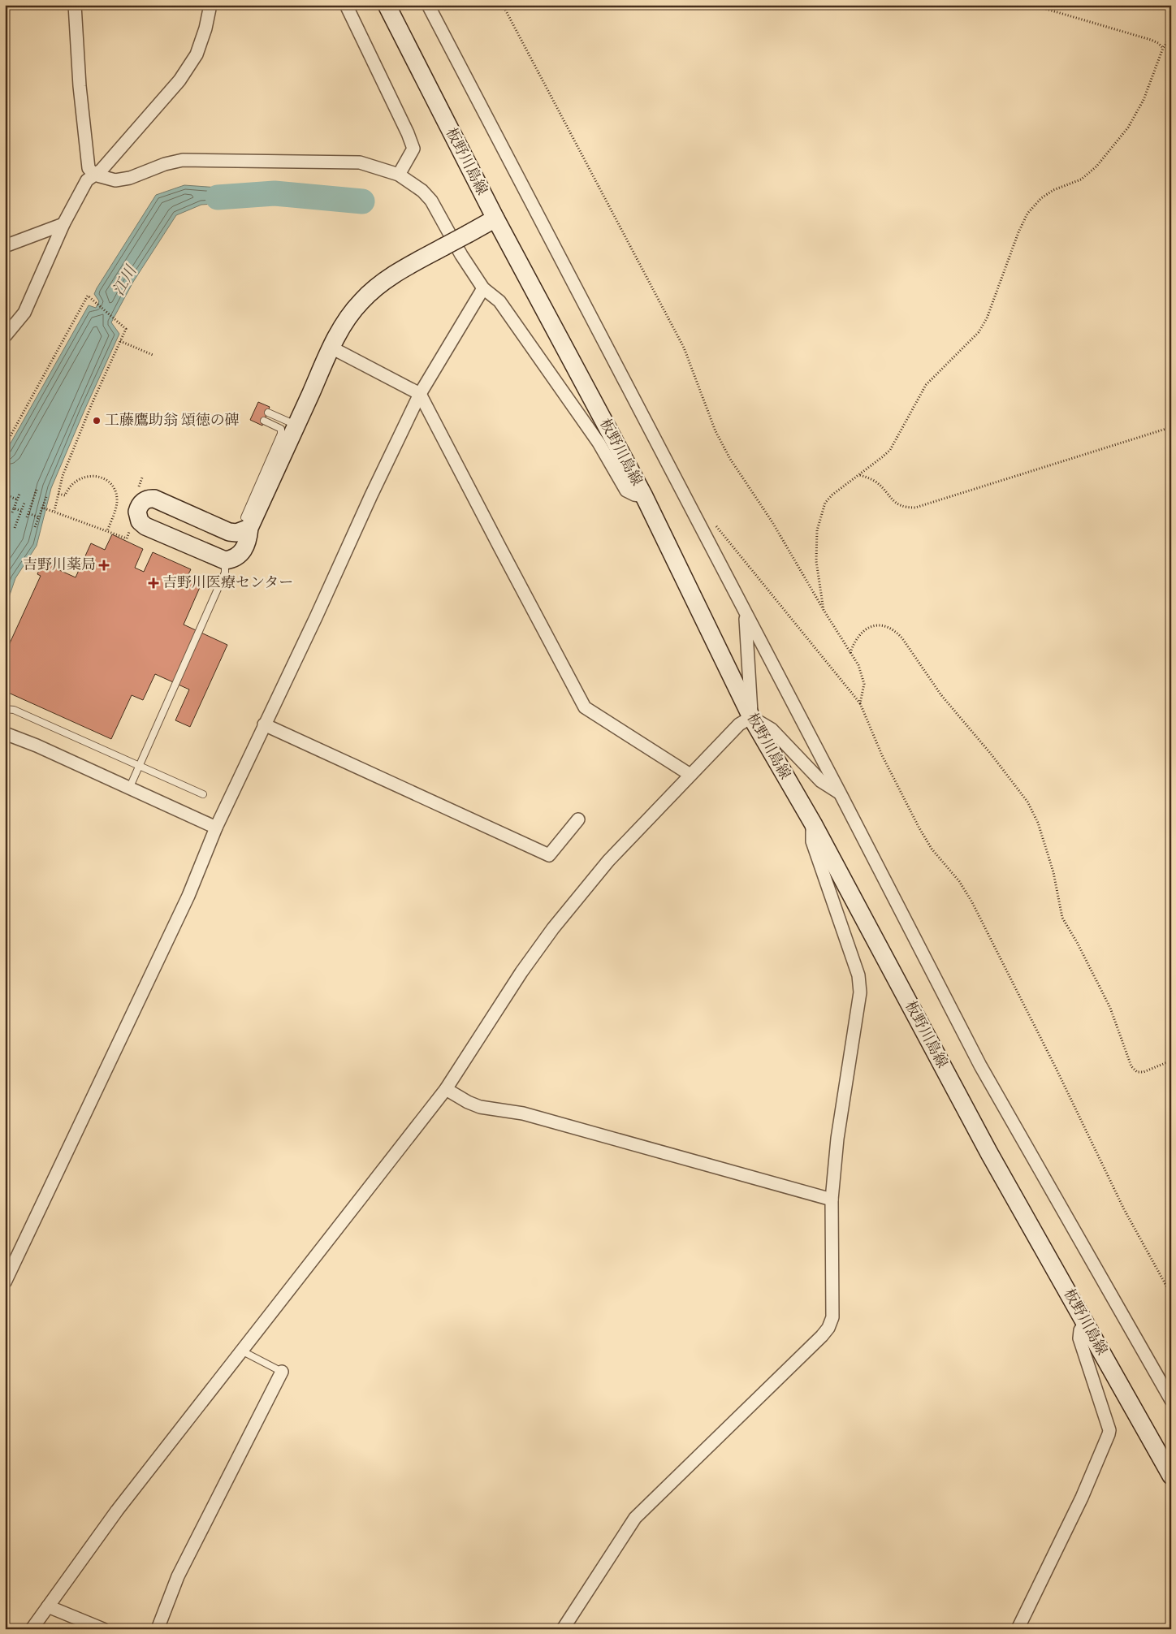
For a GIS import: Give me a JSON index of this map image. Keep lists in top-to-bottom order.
{
  "streets": {
    "main road": ["板野川島線"]
  },
  "water": ["江川"],
  "places": {
    "other": ["工藤鷹助翁 頌徳の碑"],
    "health": ["吉野川薬局", "吉野川医療センター"]
  }
}
